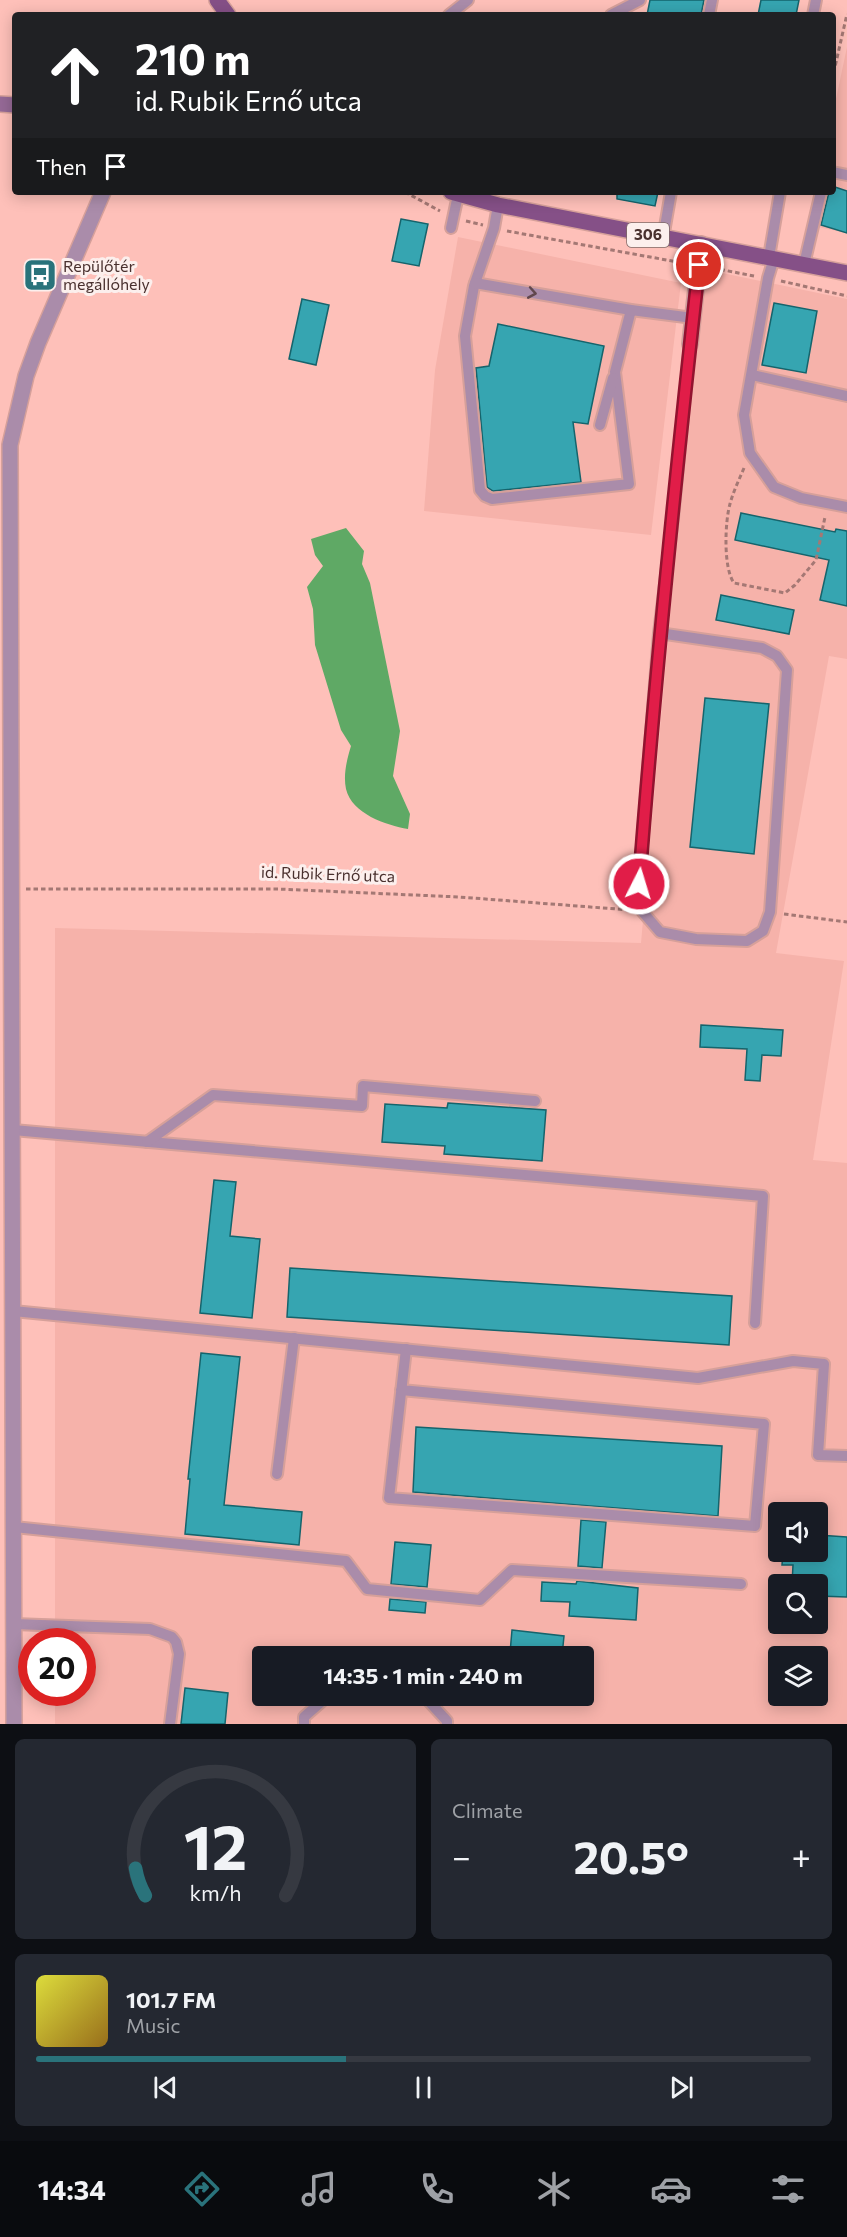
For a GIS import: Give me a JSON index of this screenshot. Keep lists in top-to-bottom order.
{
  "streets": {
    "main road": ["306"],
    "path": ["id. Rubik Ernő utca"]
  },
  "places": {
    "bus stop": ["Repülőtér megállóhely"]
  },
  "page": {
    "turn": ["210 m", "id. Rubik Ernő utca"],
    "then": "Then",
    "limit": "20",
    "trip": "14:35 · 1 min · 240 m",
    "tile": "Climate",
    "heat": ["−", "20.5°", "+"],
    "song": ["101.7 FM", "Music"],
    "tabs": "14:34",
    "gauge": ["12", "km/h"]
  }
}
